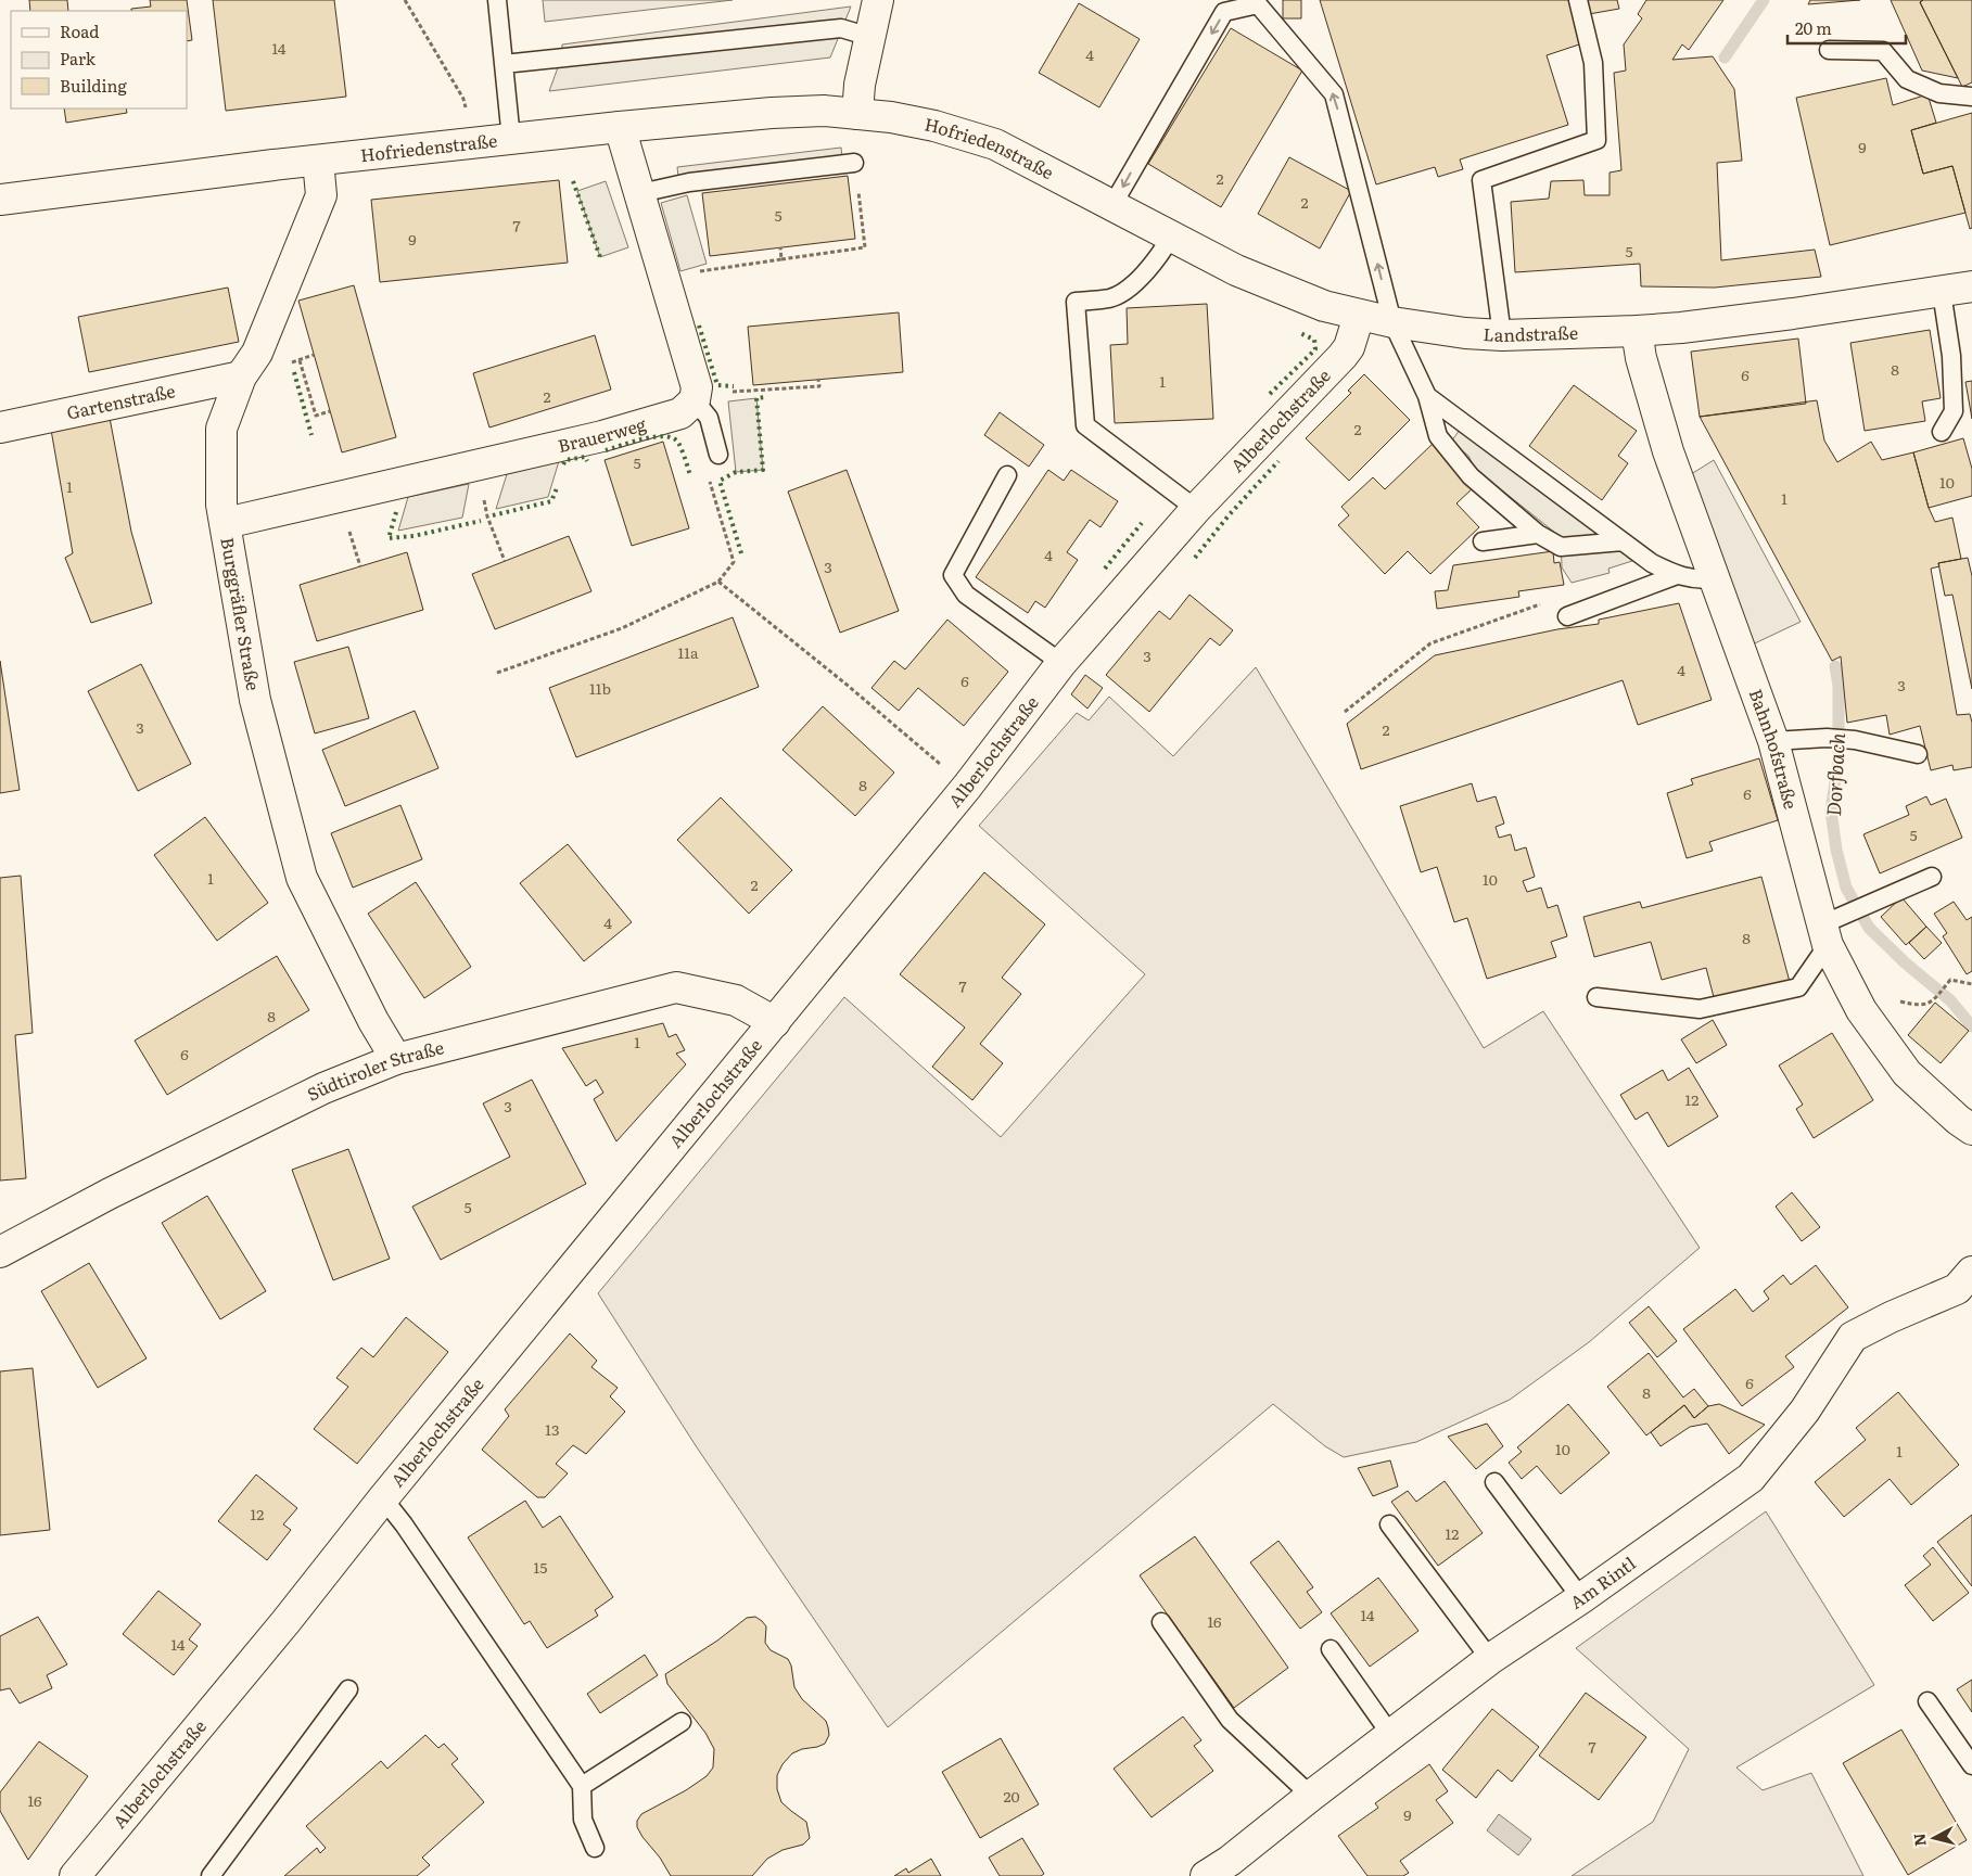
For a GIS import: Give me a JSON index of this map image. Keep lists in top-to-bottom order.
{
  "streets": {
    "street": [
      "Hofriedenstraße",
      "Landstraße",
      "Gartenstraße",
      "Alberlochstraße",
      "Brauerweg",
      "Burggräfler Straße",
      "Bahnhofstraße",
      "Südtiroler Straße",
      "Am Rintl"
    ]
  },
  "crossings": [
    ["Hofriedenstraße", "Landstraße"],
    ["Hofriedenstraße", "Burggräfler Straße"],
    ["Landstraße", "Alberlochstraße"],
    ["Landstraße", "Bahnhofstraße"],
    ["Gartenstraße", "Burggräfler Straße"],
    ["Alberlochstraße", "Südtiroler Straße"],
    ["Brauerweg", "Burggräfler Straße"],
    ["Burggräfler Straße", "Südtiroler Straße"]
  ],
  "water": ["Dorfbach"],
  "house_numbers": [
    "14",
    "4",
    "9",
    "2",
    "2",
    "5",
    "7",
    "9",
    "5",
    "8",
    "6",
    "1",
    "2",
    "2",
    "5",
    "10",
    "1",
    "1",
    "4",
    "3",
    "11a",
    "3",
    "4",
    "6",
    "3",
    "11b",
    "3",
    "2",
    "8",
    "6",
    "5",
    "1",
    "10",
    "2",
    "4",
    "8",
    "7",
    "8",
    "1",
    "6",
    "12",
    "3",
    "5",
    "6",
    "8",
    "13",
    "10",
    "1",
    "12",
    "12",
    "15",
    "14",
    "16",
    "14",
    "7",
    "20",
    "16",
    "9"
  ],
  "legend": ["Road", "Park", "Building"],
  "scale_bar": "20 m",
  "north": "left"
}
